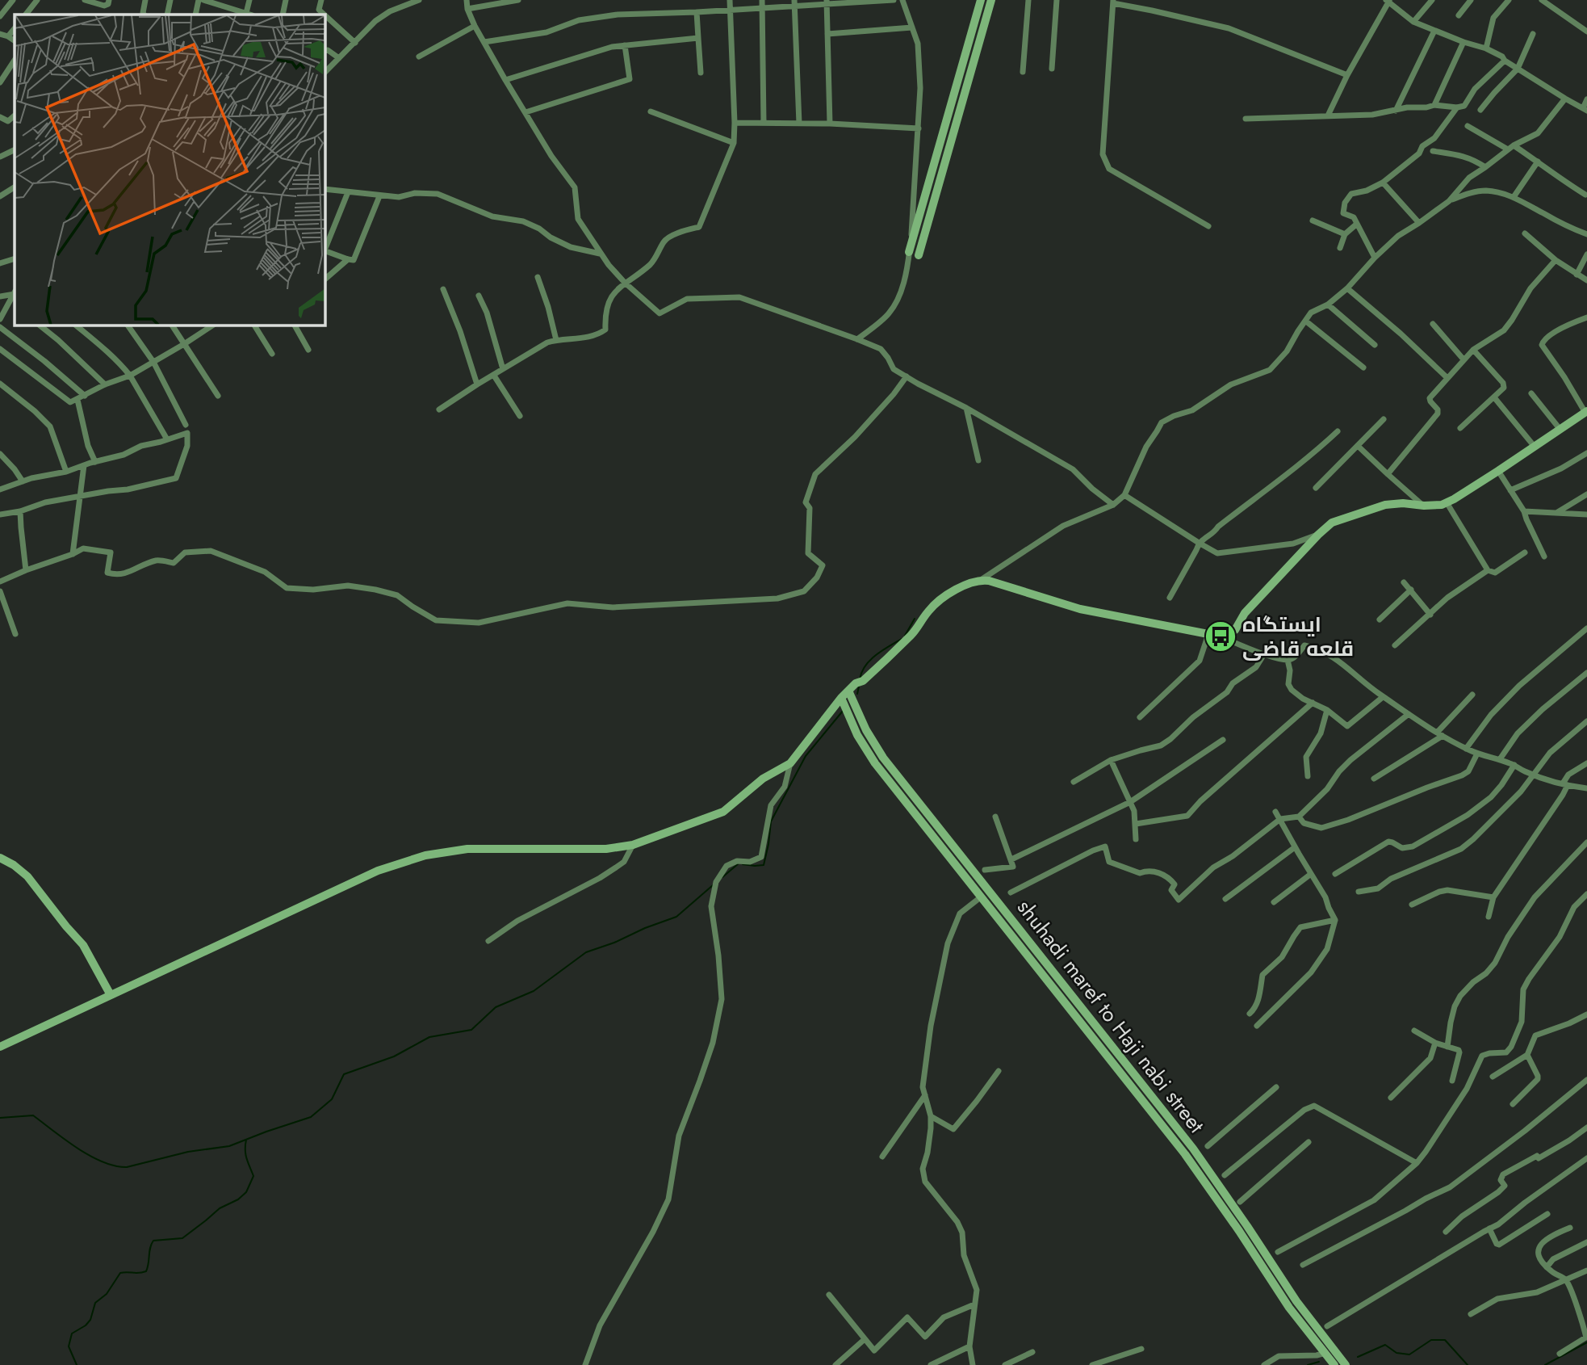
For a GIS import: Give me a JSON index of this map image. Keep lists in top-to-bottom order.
{
  "streets": {
    "main road": ["shuhadi maref to Haji nabi street"]
  },
  "places": {
    "bus stop": ["ایستگاه قلعه قاضی"]
  }
}
